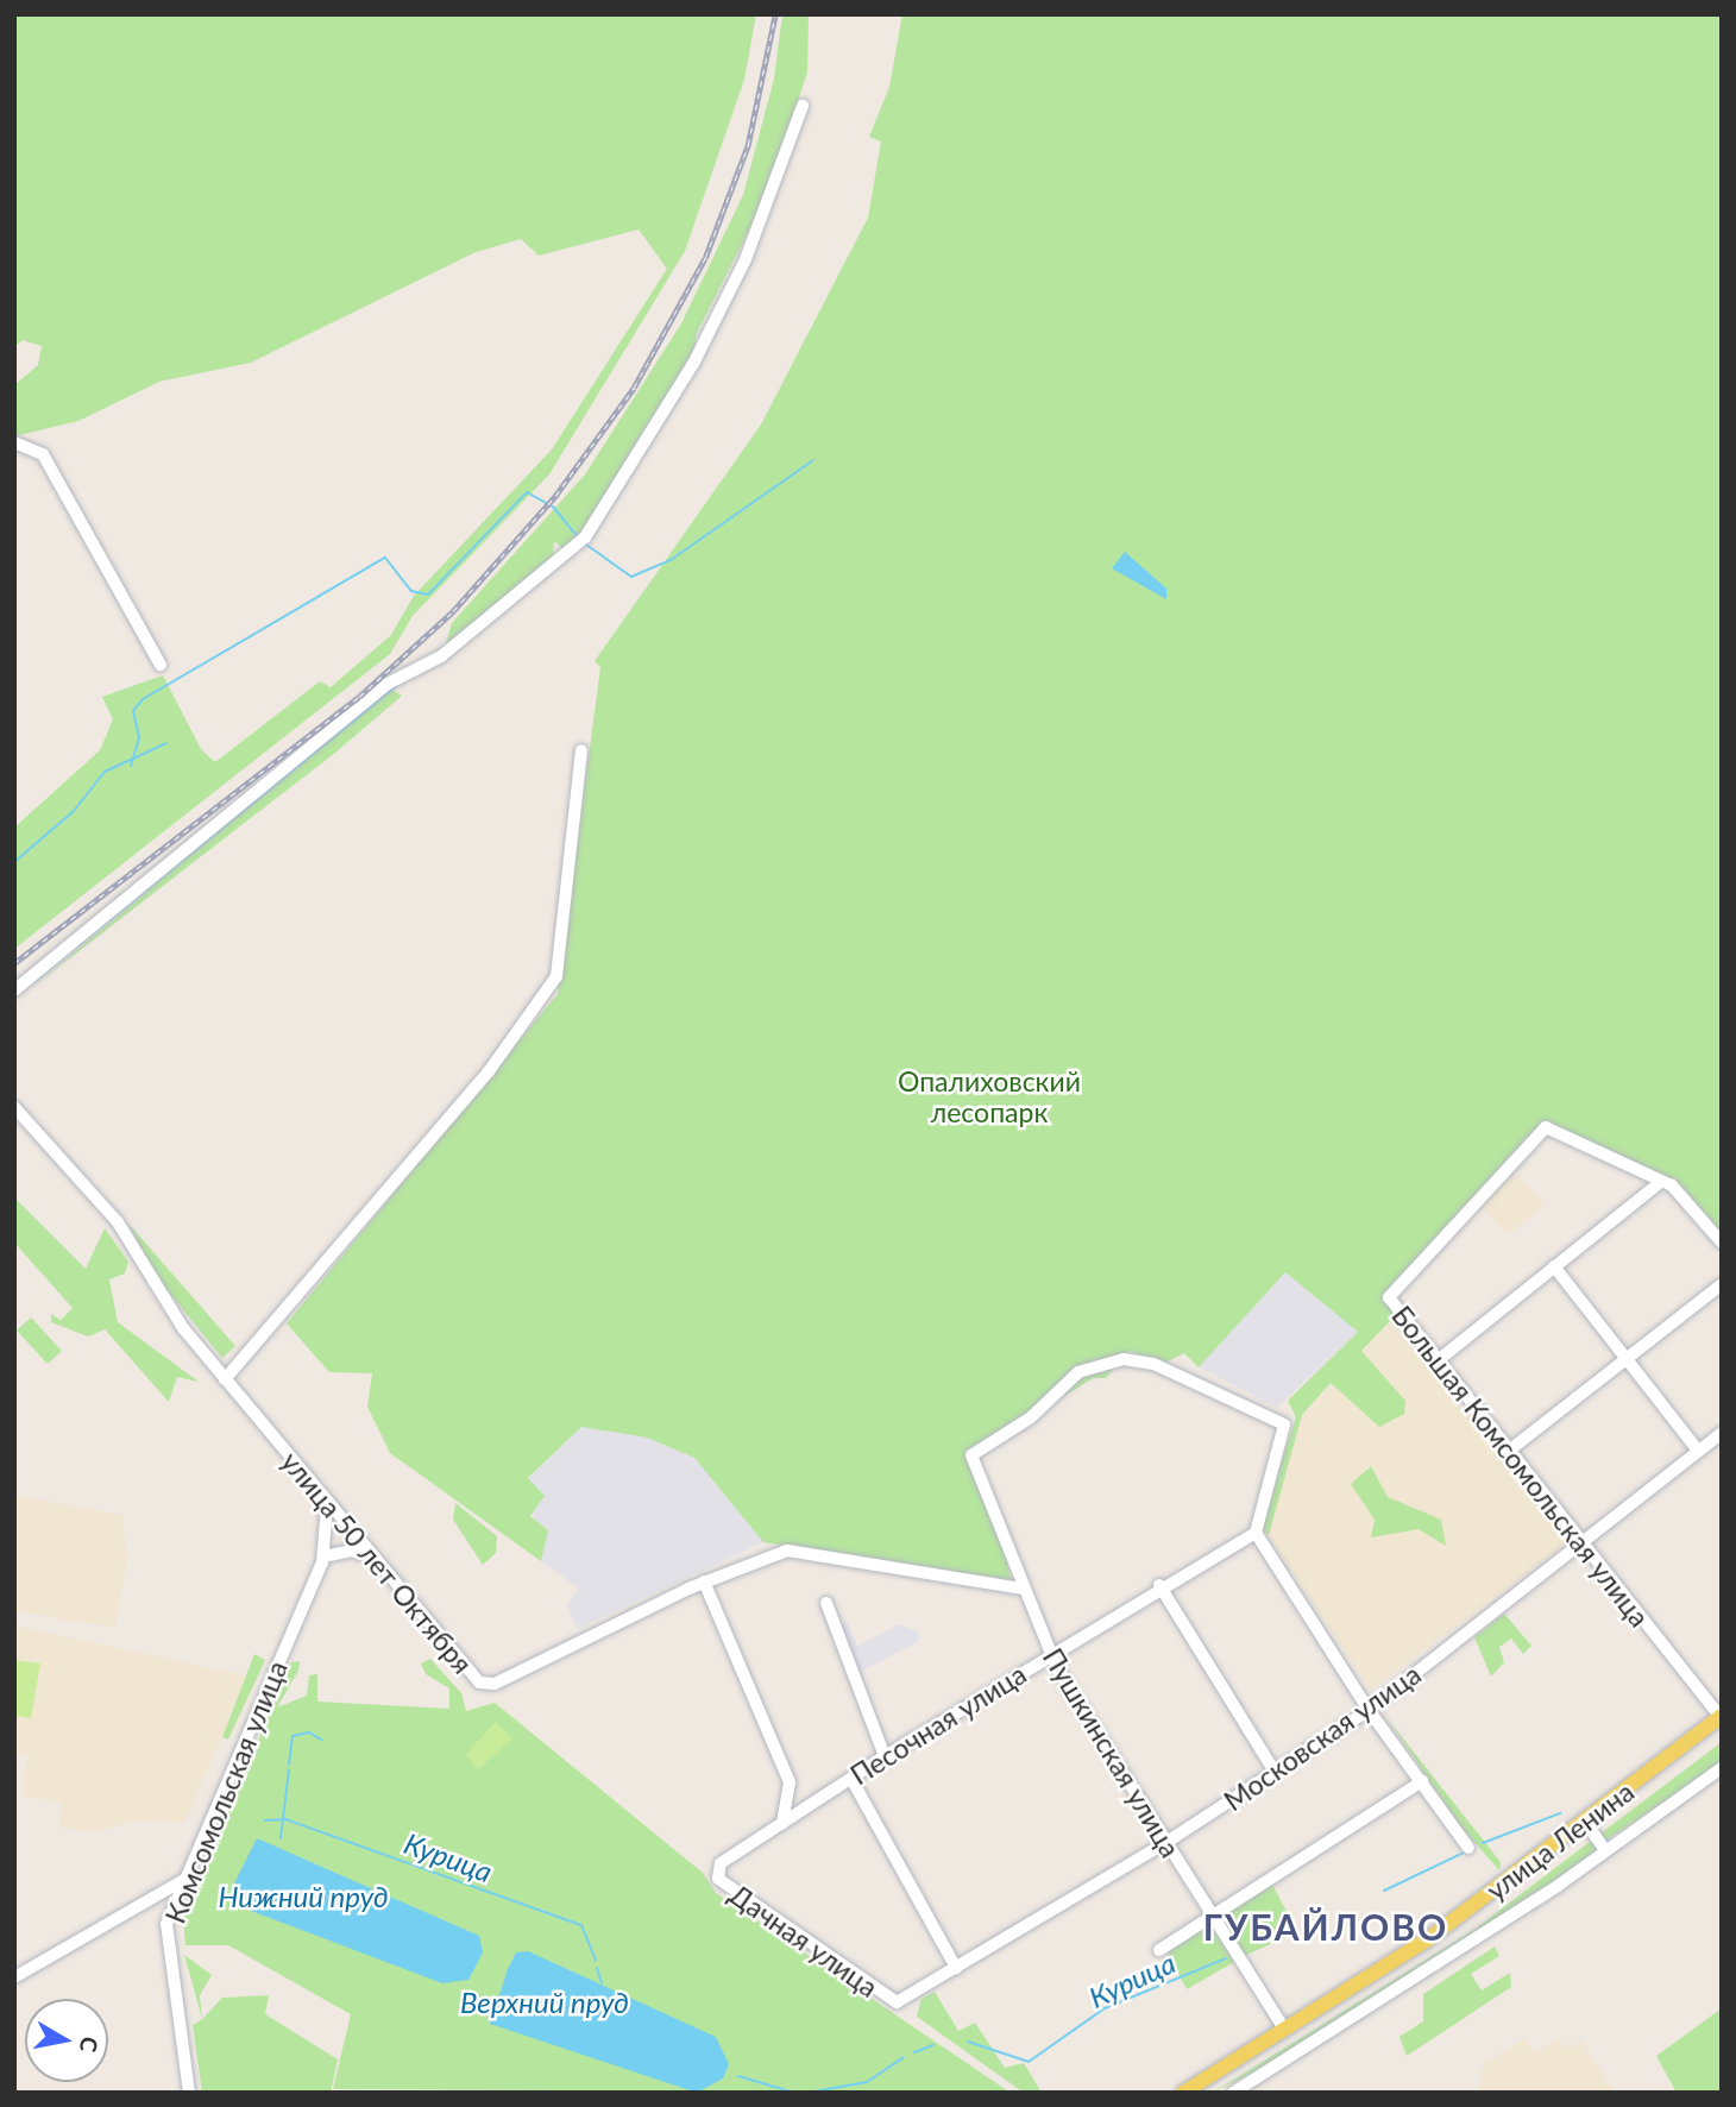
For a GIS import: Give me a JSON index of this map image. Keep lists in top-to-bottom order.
{
  "streets": {
    "main road": ["улица Ленина"],
    "street": [
      "Большая Комсомольская улица",
      "улица 50 лет Октября",
      "Песочная улица",
      "Московская улица",
      "Пушкинская улица",
      "Комсомольская улица",
      "Дачная улица"
    ]
  },
  "crossings": [
    ["Большая Комсомольская улица", "Московская улица"],
    ["Большая Комсомольская улица", "улица Ленина"],
    ["улица 50 лет Октября", "Пушкинская улица"],
    ["улица 50 лет Октября", "Комсомольская улица"],
    ["Песочная улица", "Пушкинская улица"],
    ["Песочная улица", "Дачная улица"],
    ["Московская улица", "Пушкинская улица"],
    ["Московская улица", "Дачная улица"],
    ["Пушкинская улица", "улица Ленина"]
  ],
  "districts": ["ГУБАЙЛОВО"],
  "water": ["Курица", "Нижний пруд", "Верхний пруд"],
  "parks": ["Опалиховский лесопарк"],
  "north": "right"
}
